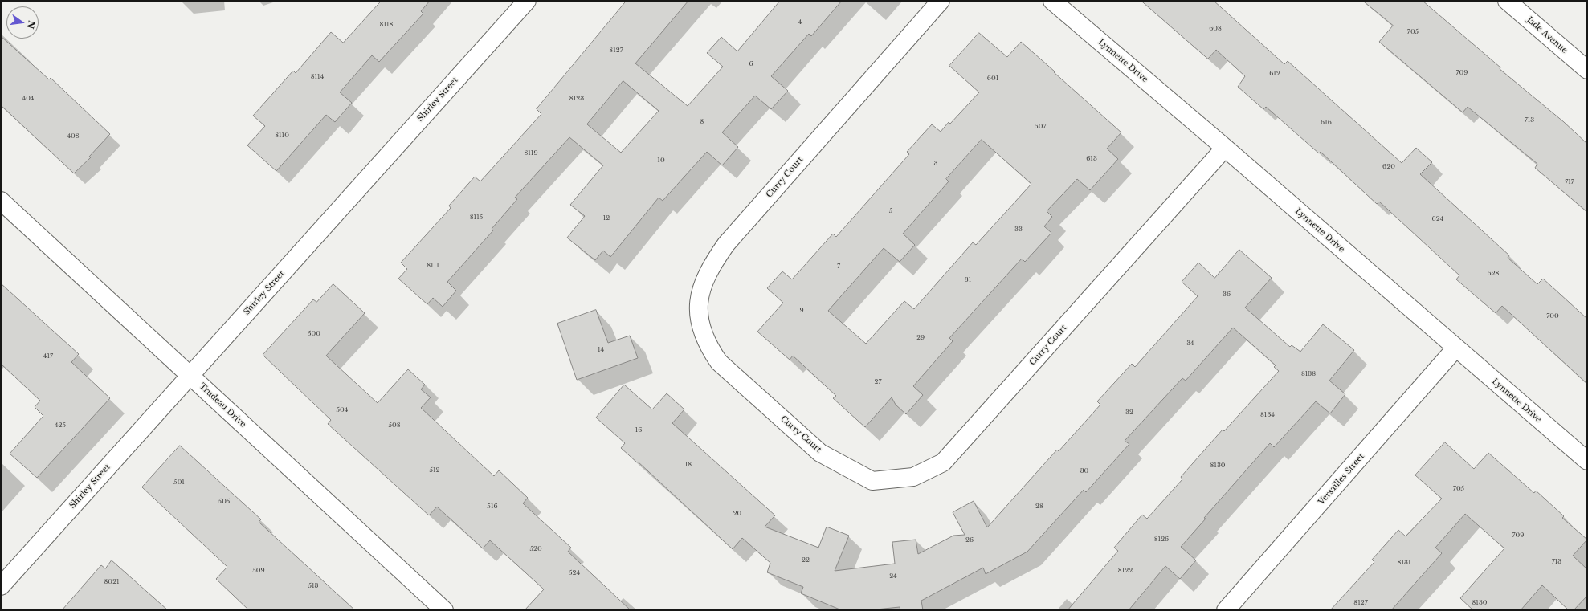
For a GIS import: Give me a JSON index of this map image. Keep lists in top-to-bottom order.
{
  "streets": {
    "street": [
      "Jade Avenue",
      "Lynnette Drive",
      "Shirley Street",
      "Curry Court",
      "Trudeau Drive",
      "Versailles Street"
    ]
  },
  "crossings": [
    ["Lynnette Drive", "Curry Court"],
    ["Lynnette Drive", "Versailles Street"],
    ["Shirley Street", "Trudeau Drive"]
  ],
  "house_numbers": [
    "4",
    "8118",
    "608",
    "705",
    "8127",
    "6",
    "709",
    "612",
    "8114",
    "601",
    "404",
    "8123",
    "713",
    "8",
    "616",
    "607",
    "8110",
    "408",
    "8119",
    "613",
    "10",
    "3",
    "620",
    "717",
    "5",
    "8115",
    "12",
    "624",
    "33",
    "8111",
    "7",
    "628",
    "31",
    "36",
    "9",
    "700",
    "500",
    "29",
    "34",
    "14",
    "417",
    "8138",
    "27",
    "504",
    "32",
    "8134",
    "425",
    "508",
    "16",
    "18",
    "8130",
    "512",
    "30",
    "501",
    "705",
    "505",
    "516",
    "28",
    "20",
    "709",
    "8126",
    "26",
    "520",
    "22",
    "713",
    "8131",
    "509",
    "8122",
    "524",
    "24",
    "8021",
    "513",
    "8127",
    "8130"
  ],
  "north": "right"
}
